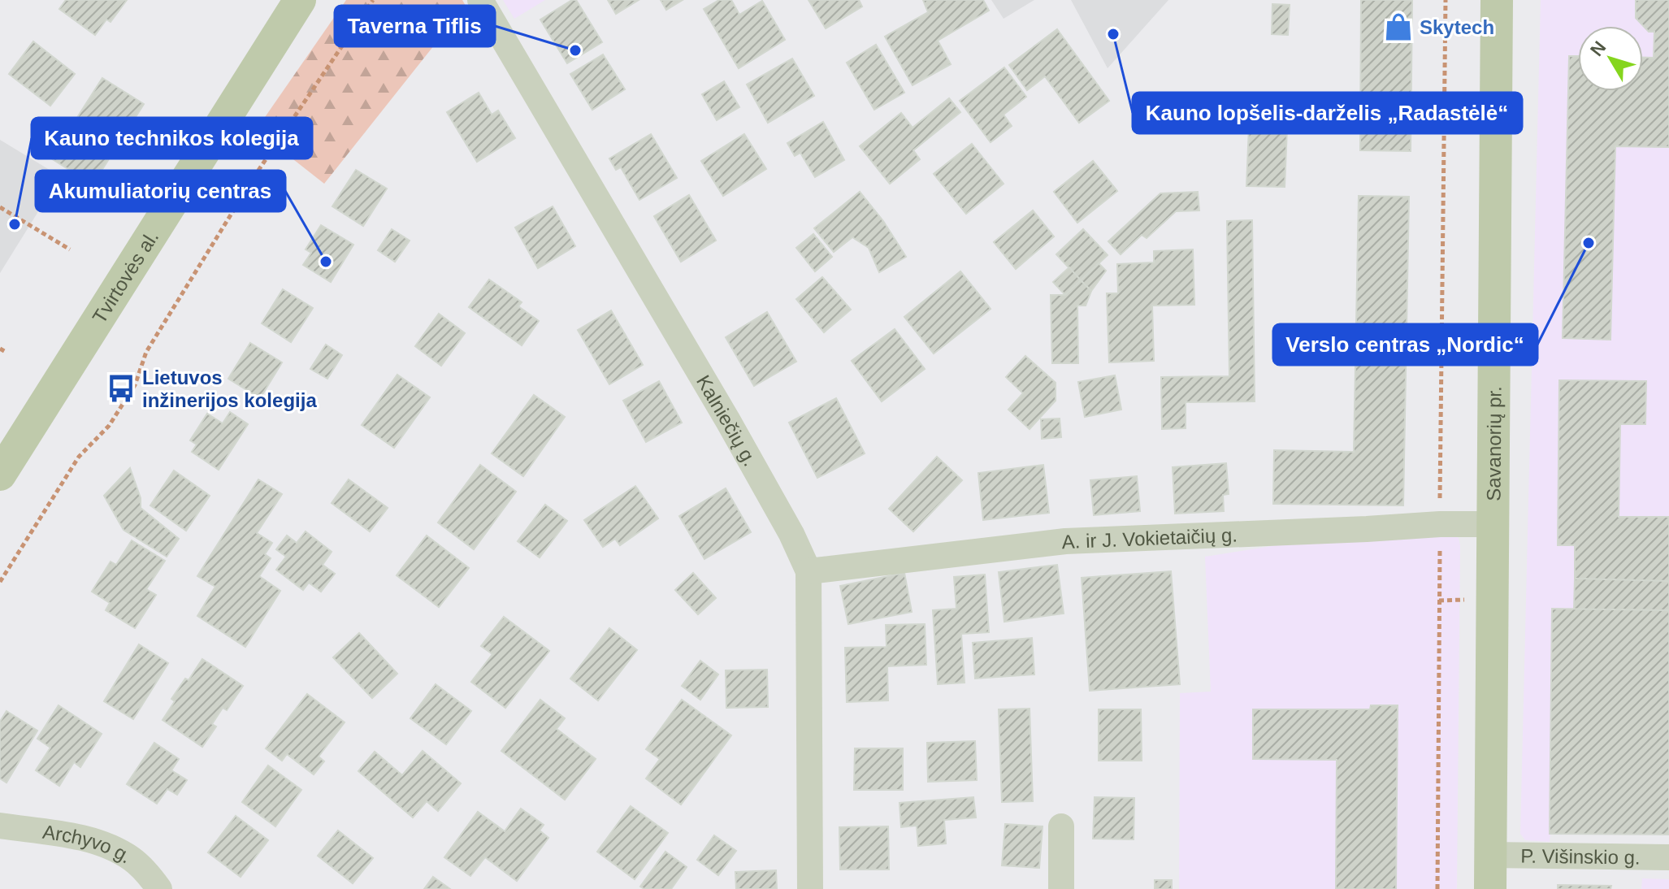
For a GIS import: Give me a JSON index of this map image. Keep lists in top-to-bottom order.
{
  "streets": {
    "main road": ["Tvirtovės al.", "Savanorių pr."],
    "street": [
      "Kalniečių g.",
      "A. ir J. Vokietaičių g.",
      "Archyvo g.",
      "P. Višinskio g."
    ]
  },
  "crossings": [
    ["Kalniečių g.", "A. ir J. Vokietaičių g."],
    ["Savanorių pr.", "A. ir J. Vokietaičių g."],
    ["Savanorių pr.", "P. Višinskio g."]
  ],
  "places": {
    "shop": ["Skytech"],
    "other": [
      "Kauno lopšelis-darželis „Radastėlė“",
      "Taverna Tiflis",
      "Kauno technikos kolegija",
      "Verslo centras „Nordic“",
      "Akumuliatorių centras"
    ],
    "bus stop": ["Lietuvos inžinerijos kolegija"]
  },
  "north": "top left"
}
